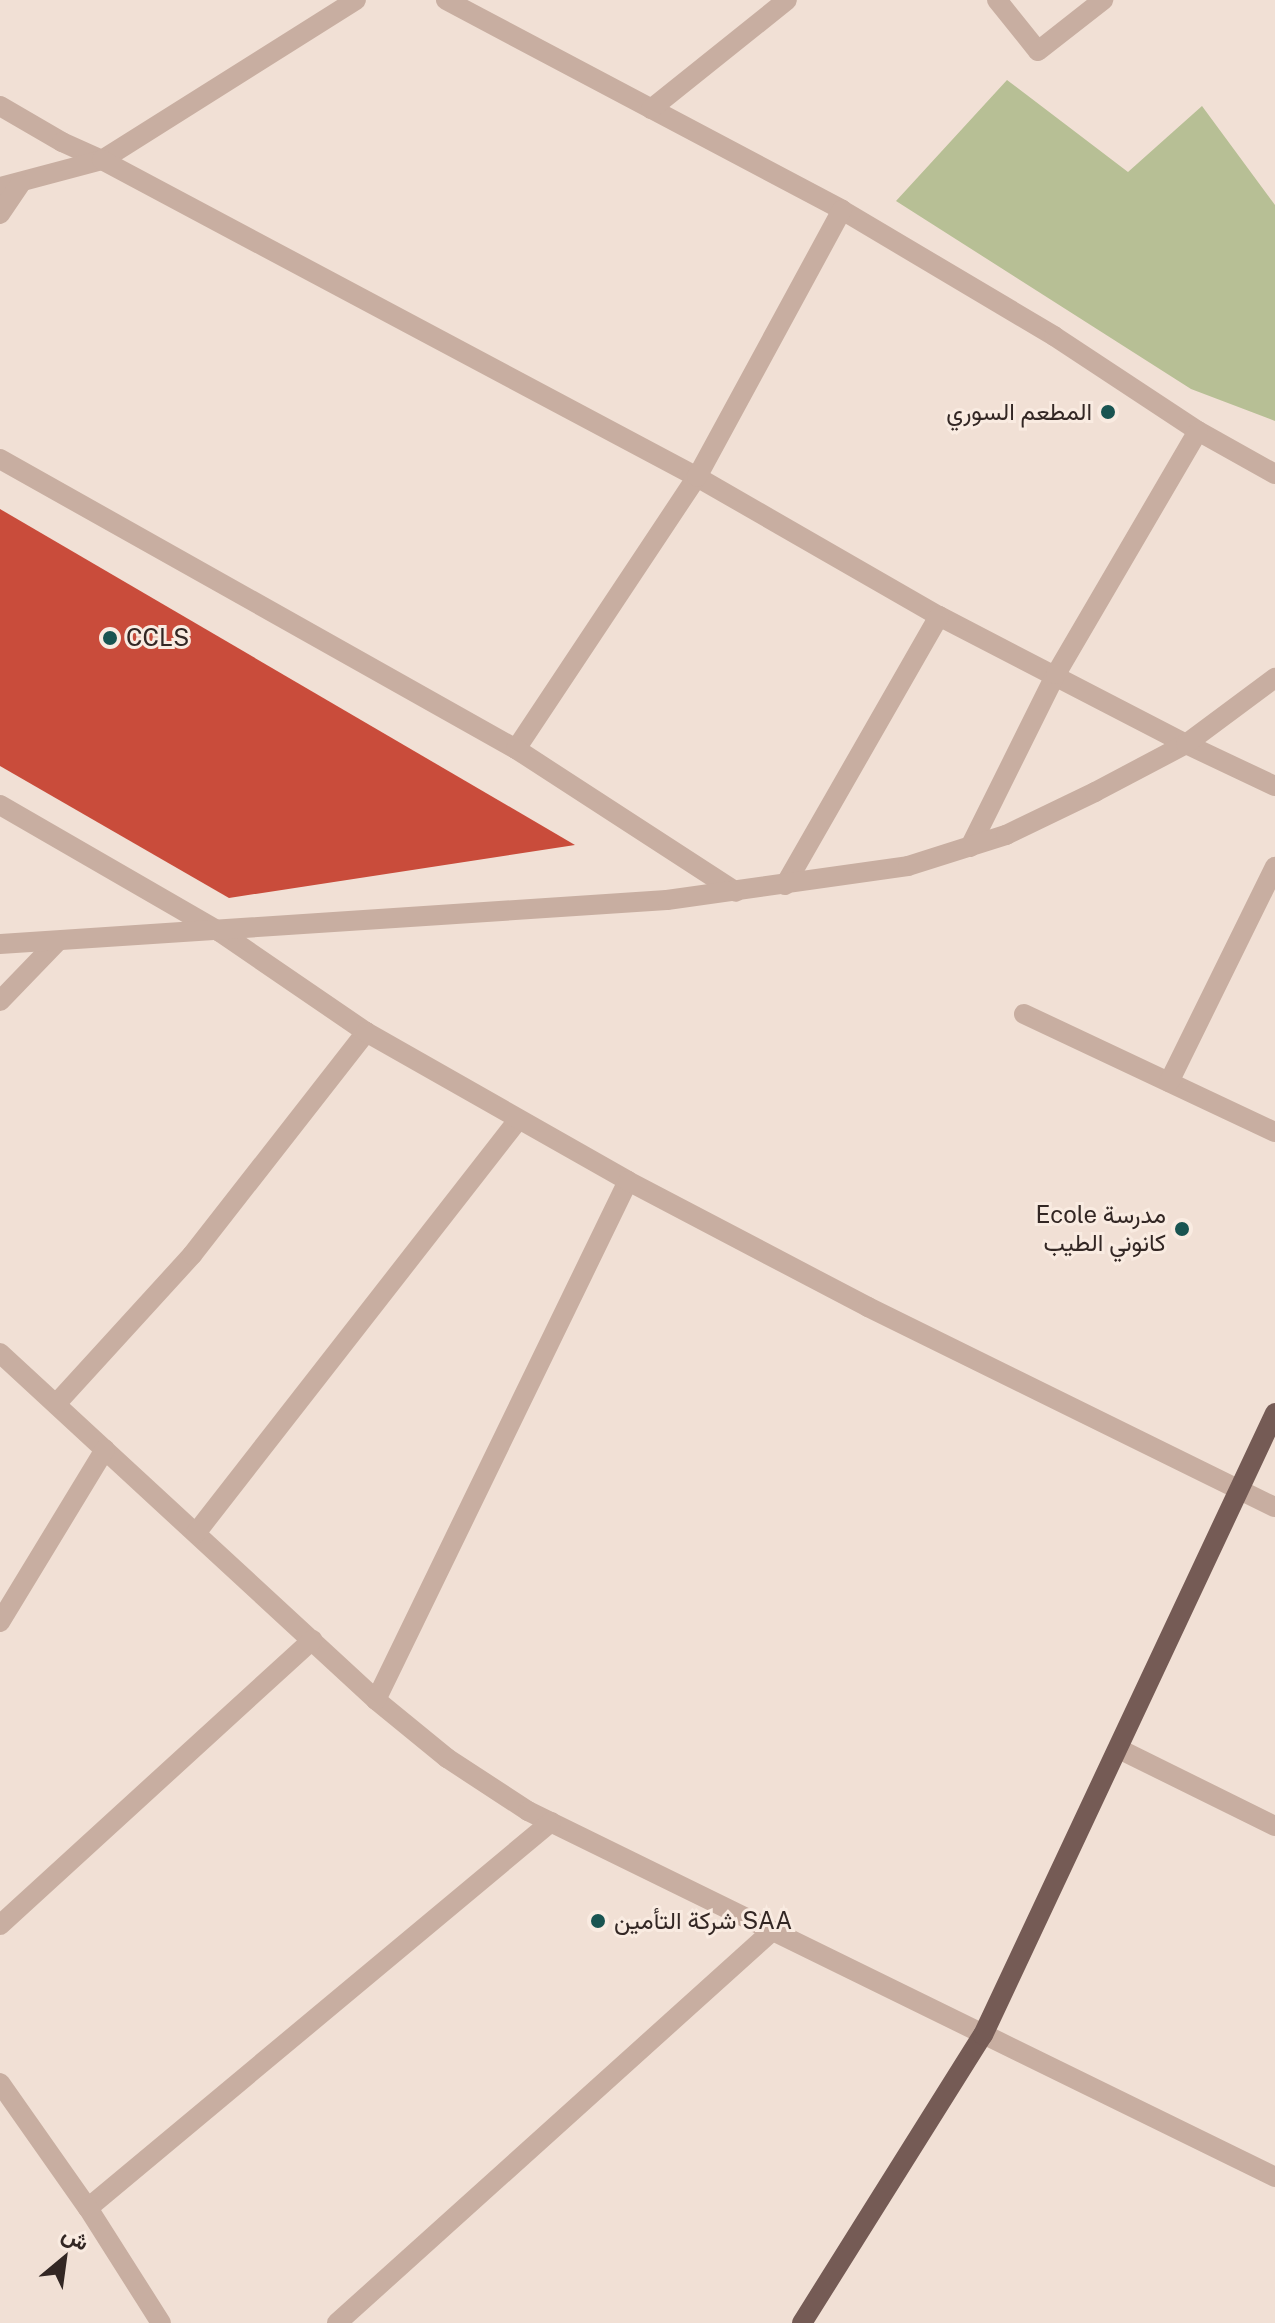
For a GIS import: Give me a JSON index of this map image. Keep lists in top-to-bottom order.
{
  "places": [
    "المطعم السوري",
    "CCLS",
    "Ecole مدرسة كانوني الطيب",
    "شركة التأمين SAA"
  ],
  "north": "top right"
}
